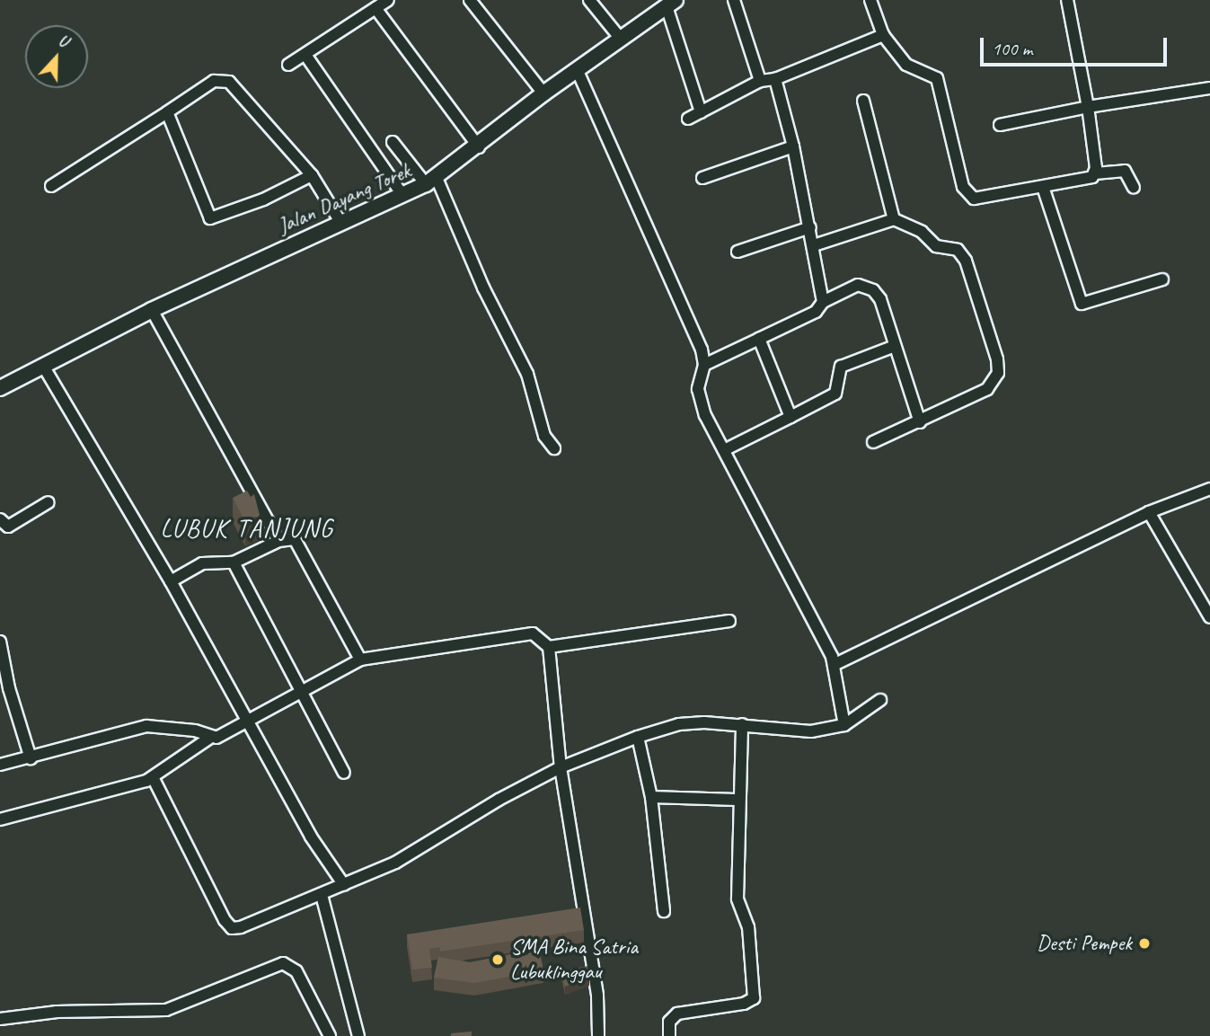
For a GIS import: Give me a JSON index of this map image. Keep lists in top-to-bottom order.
{
  "streets": {
    "street": ["Jalan Dayang Torek"]
  },
  "districts": ["LUBUK TANJUNG"],
  "places": ["Desti Pempek", "SMA Bina Satria Lubuklinggau"],
  "scale_bar": "100 m",
  "north": "top"
}
